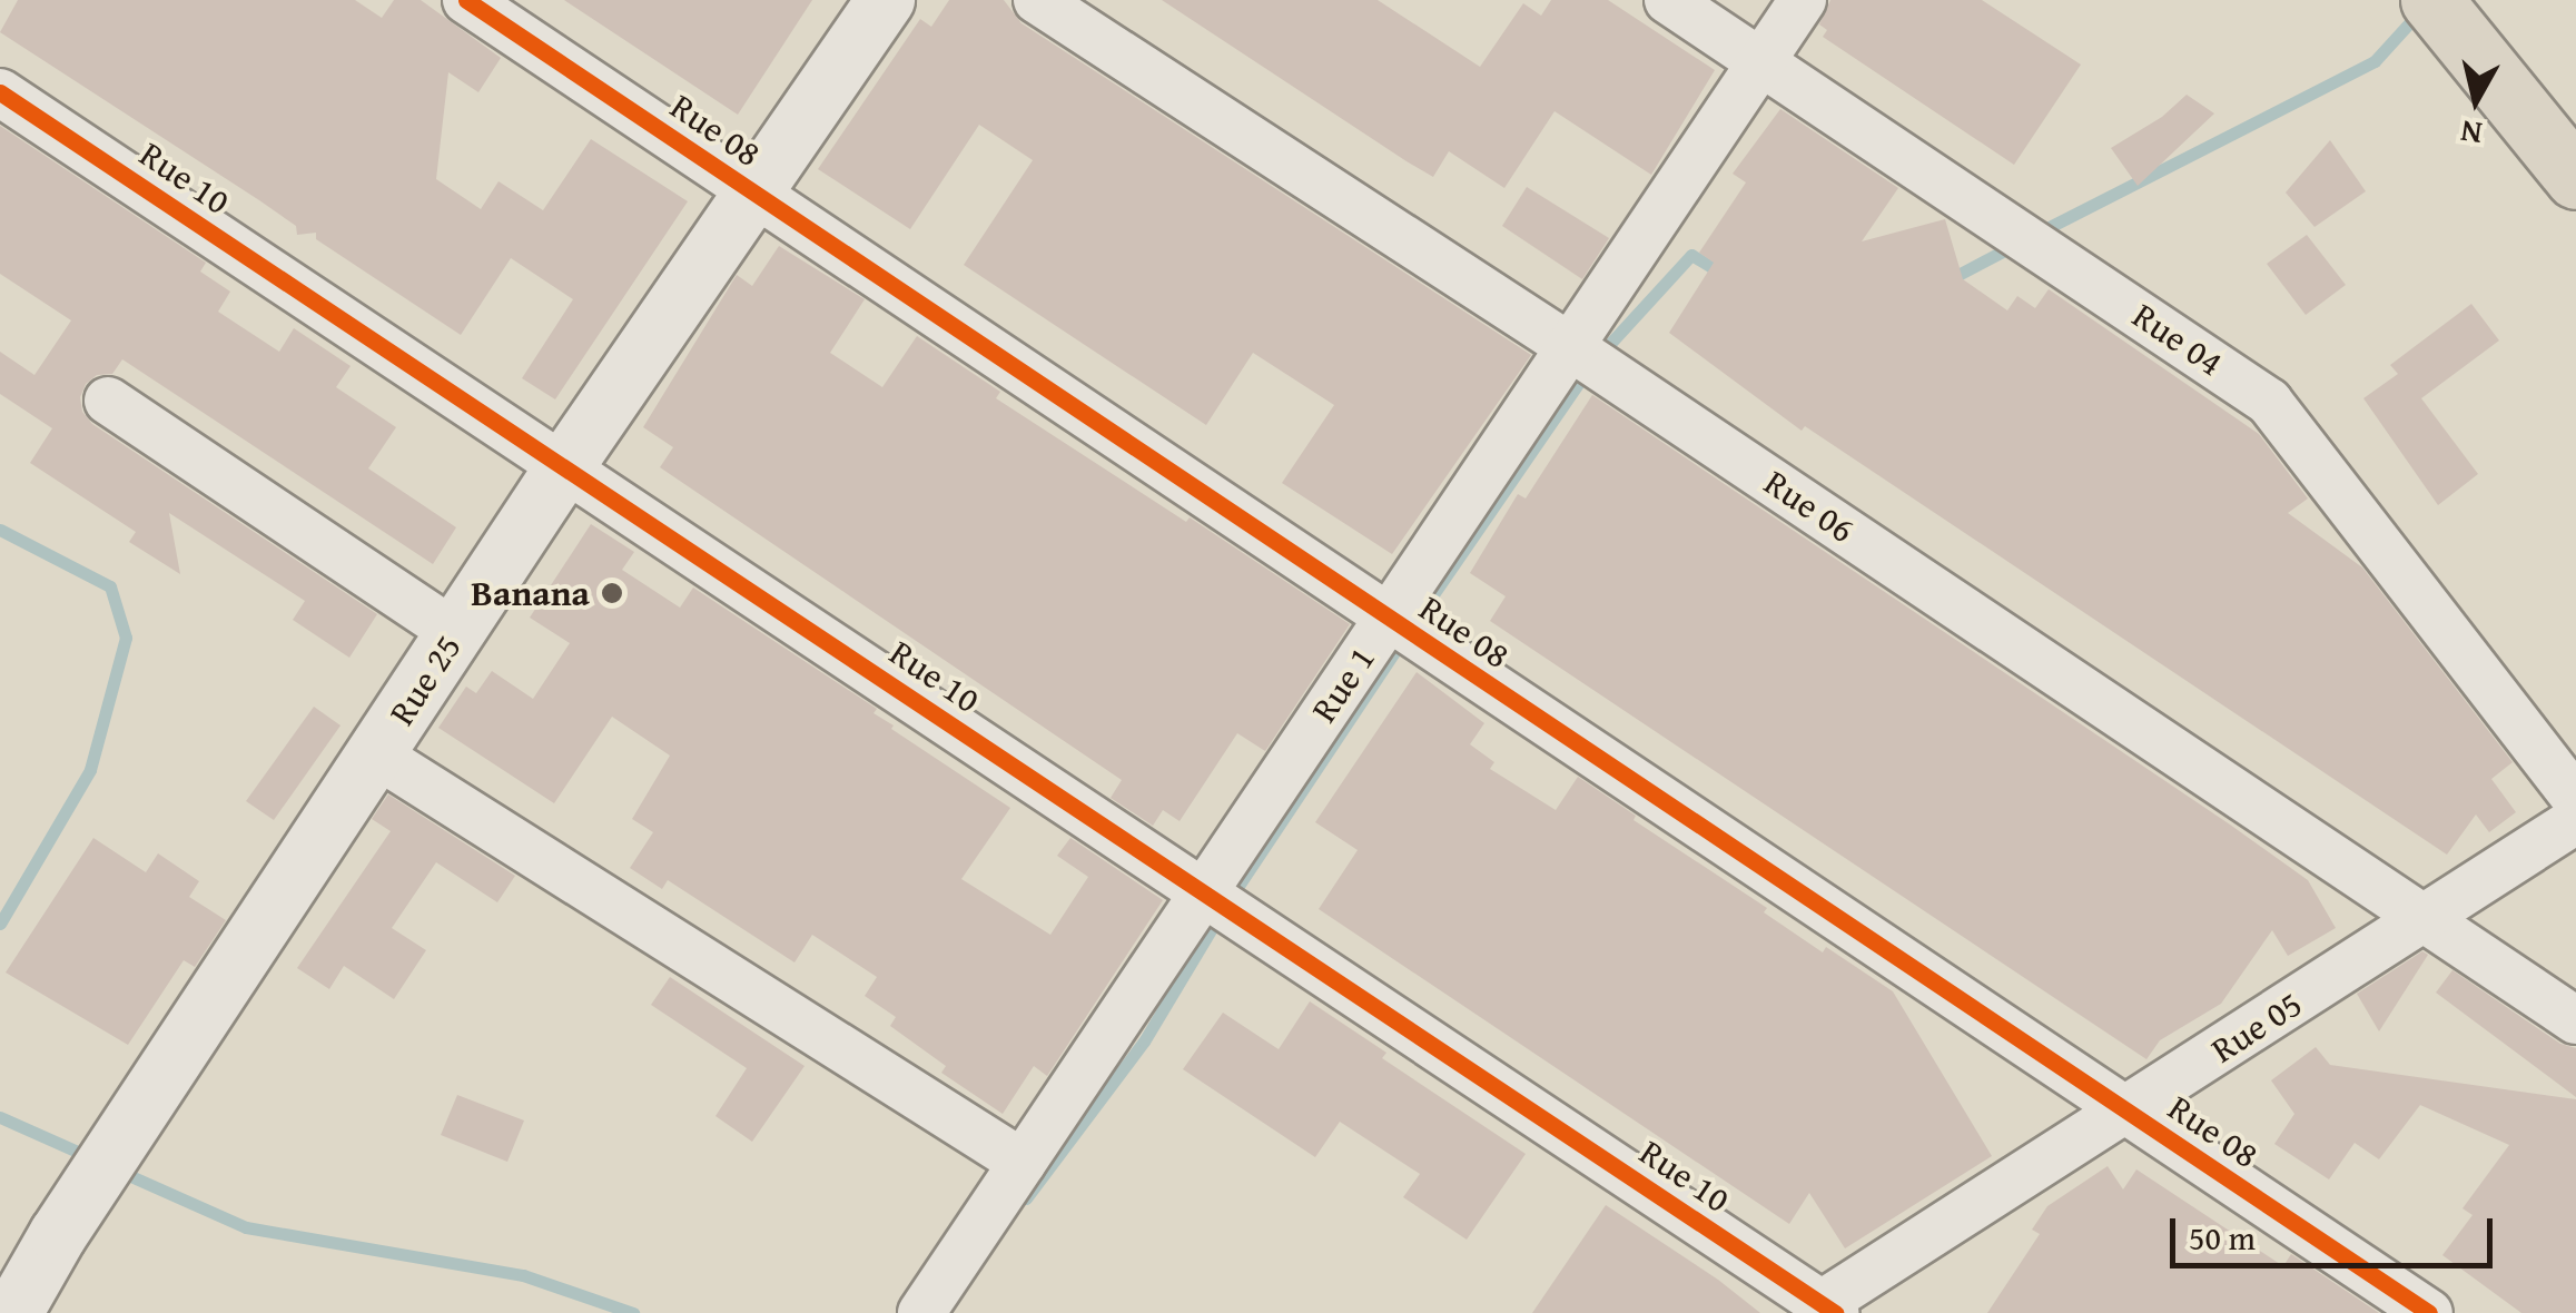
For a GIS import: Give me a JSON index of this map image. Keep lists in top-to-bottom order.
{
  "streets": {
    "street": [
      "Rue 08",
      "Rue 10",
      "Rue 04",
      "Rue 06",
      "Rue 25",
      "Rue 1",
      "Rue 05"
    ]
  },
  "crossings": [
    ["Rue 08", "Rue 25"],
    ["Rue 08", "Rue 1"],
    ["Rue 08", "Rue 05"],
    ["Rue 10", "Rue 25"],
    ["Rue 10", "Rue 1"],
    ["Rue 10", "Rue 05"],
    ["Rue 04", "Rue 1"],
    ["Rue 06", "Rue 1"],
    ["Rue 06", "Rue 05"]
  ],
  "places": ["Banana"],
  "scale_bar": "50 m",
  "north": "bottom"
}
